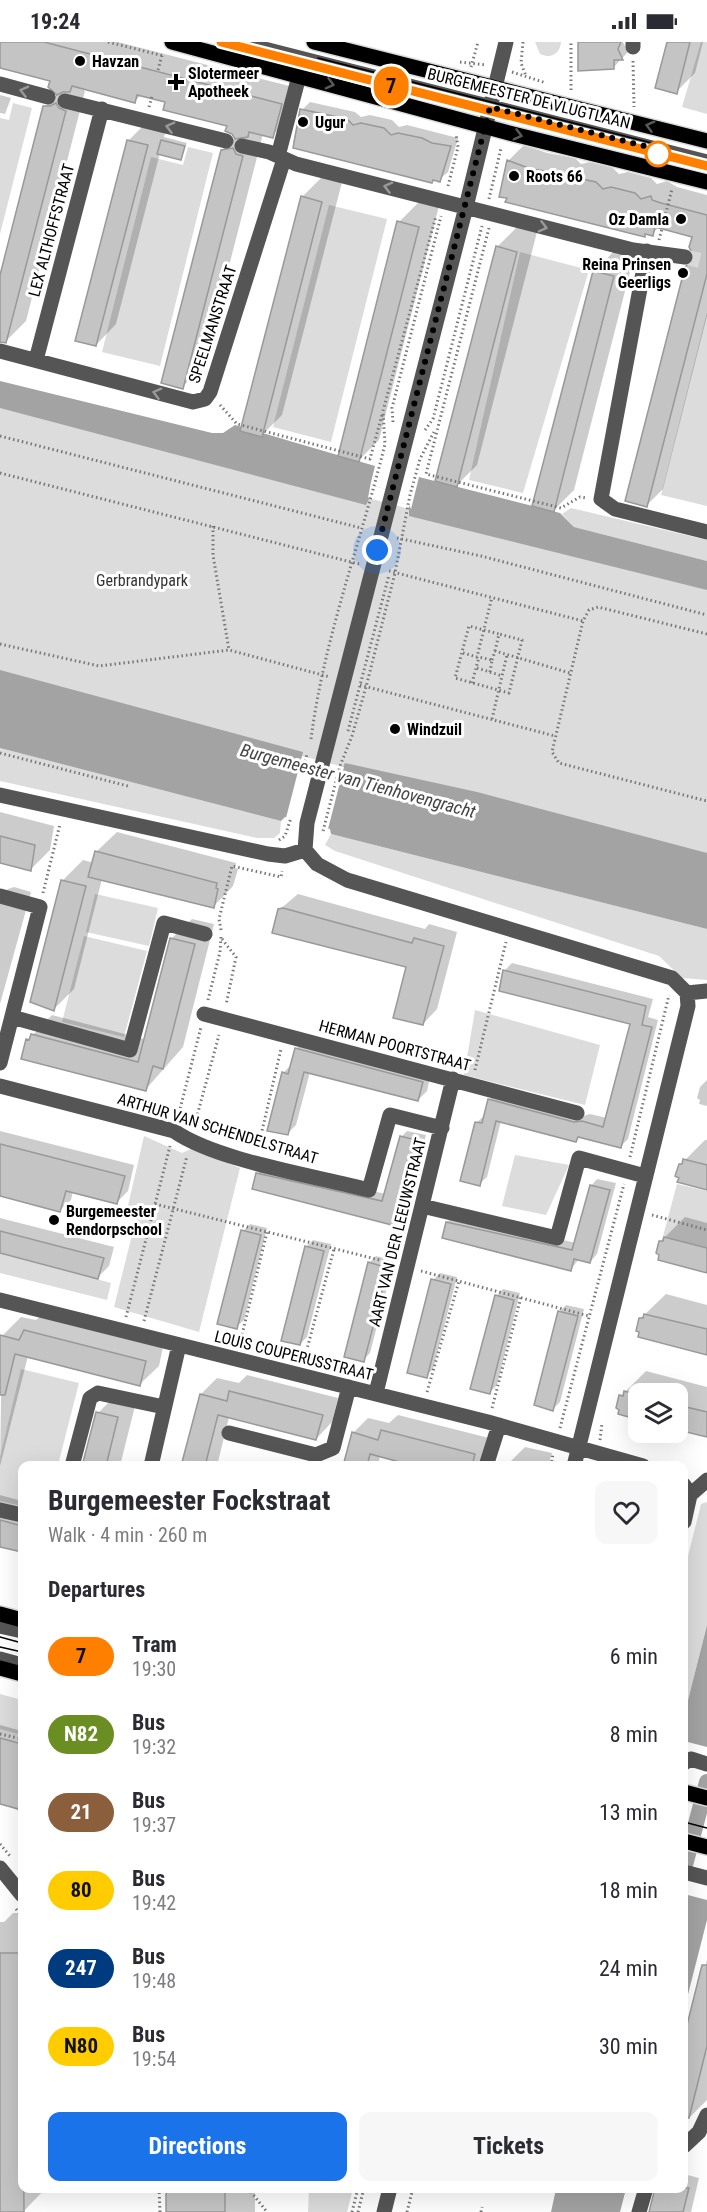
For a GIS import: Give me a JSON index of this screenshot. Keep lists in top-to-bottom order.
{
  "streets": {
    "main road": ["BURGEMEESTER DE VLUGTLAAN"],
    "street": [
      "LEX ALTHOFFSTRAAT",
      "SPEELMANSTRAAT",
      "HERMAN POORTSTRAAT",
      "ARTHUR VAN SCHENDELSTRAAT",
      "AART VAN DER LEEUWSTRAAT",
      "LOUIS COUPERUSSTRAAT"
    ]
  },
  "crossings": [
    ["LEX ALTHOFFSTRAAT", "SPEELMANSTRAAT"],
    ["HERMAN POORTSTRAAT", "AART VAN DER LEEUWSTRAAT"],
    ["ARTHUR VAN SCHENDELSTRAAT", "AART VAN DER LEEUWSTRAAT"],
    ["AART VAN DER LEEUWSTRAAT", "LOUIS COUPERUSSTRAAT"]
  ],
  "water": ["Burgemeester van Tienhovengracht"],
  "parks": ["Gerbrandypark"],
  "places": {
    "other": [
      "Havzan",
      "Ugur",
      "Roots 66",
      "Oz Damla",
      "Reina Prinsen Geerligs",
      "Windzuil",
      "Burgemeester Rendorpschool"
    ],
    "health": ["Slotermeer Apotheek"]
  },
  "lines": ["tram line 7"],
  "page": {
    "status": "19:24",
    "on_map": "7",
    "heading": [
      ["Burgemeester Fockstraat", "Walk · 4 min · 260 m"],
      "Departures"
    ],
    "list": [
      {
        "mark": "7",
        "name": "Tram",
        "note": "19:30",
        "value": "6 min"
      },
      {
        "mark": "N82",
        "name": "Bus",
        "note": "19:32",
        "value": "8 min"
      },
      {
        "mark": "21",
        "name": "Bus",
        "note": "19:37",
        "value": "13 min"
      },
      {
        "mark": "80",
        "name": "Bus",
        "note": "19:42",
        "value": "18 min"
      },
      {
        "mark": "247",
        "name": "Bus",
        "note": "19:48",
        "value": "24 min"
      },
      {
        "mark": "N80",
        "name": "Bus",
        "note": "19:54",
        "value": "30 min"
      }
    ],
    "buttons": ["Directions", "Tickets"]
  }
}
